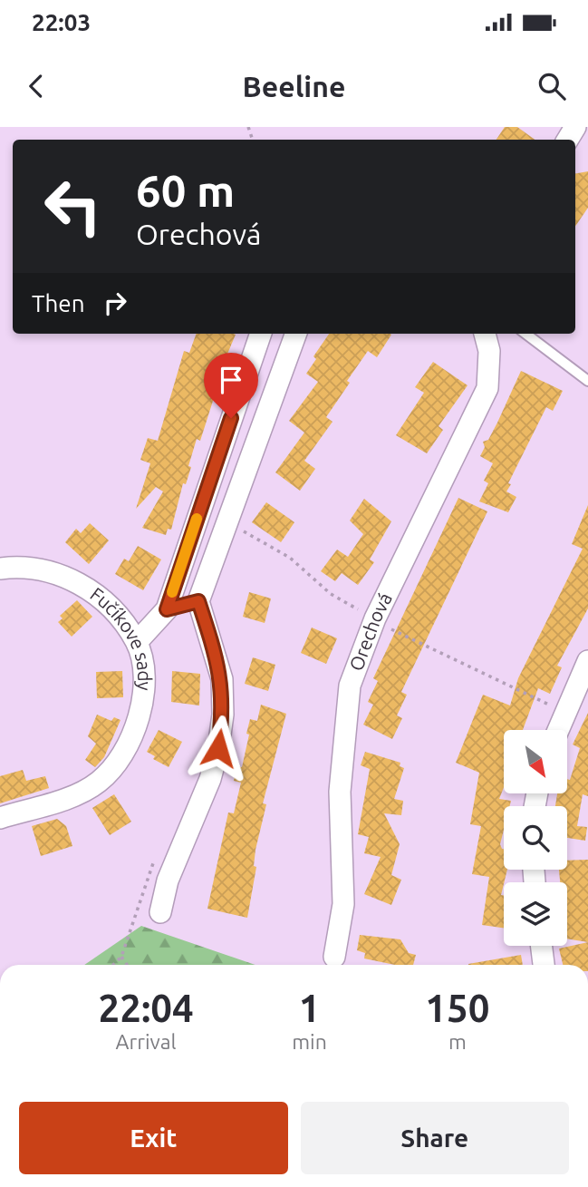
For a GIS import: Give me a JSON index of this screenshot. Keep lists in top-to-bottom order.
{
  "streets": {
    "street": ["Orechová", "Fučíkove sady"]
  },
  "north": "bottom right",
  "page": {
    "status": "22:03",
    "header": "Beeline",
    "turn": ["60 m", "Orechová"],
    "then": "Then",
    "eta": [
      "22:04",
      "Arrival",
      "1",
      "min",
      "150",
      "m"
    ],
    "buttons": ["Exit", "Share"]
  }
}
